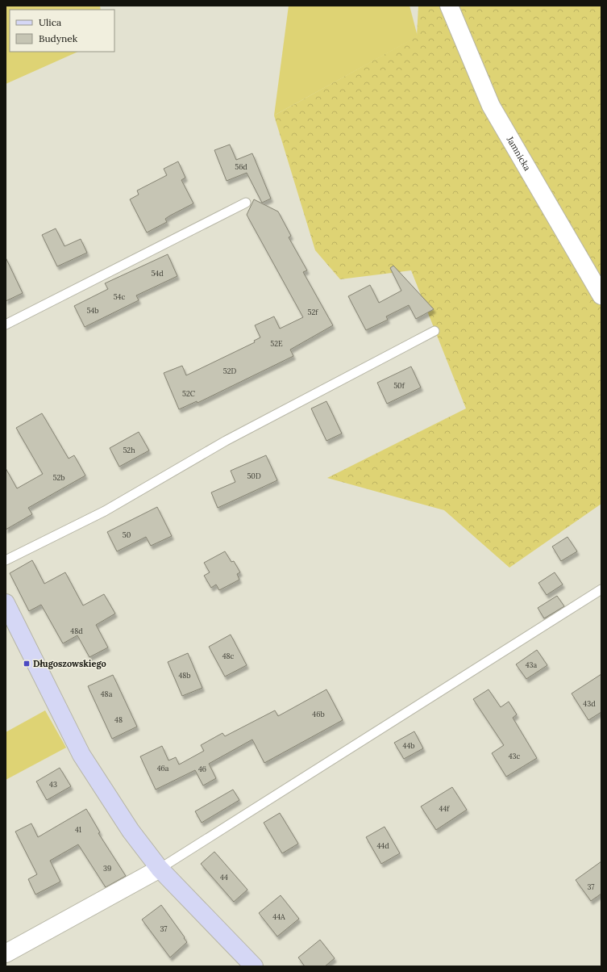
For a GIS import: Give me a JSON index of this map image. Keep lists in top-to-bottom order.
{
  "streets": {
    "street": ["Jamnicka"]
  },
  "places": {
    "transit": ["Długoszowskiego"]
  },
  "house_numbers": [
    "56d",
    "54d",
    "54c",
    "54b",
    "52f",
    "52E",
    "52D",
    "50f",
    "52C",
    "52h",
    "50D",
    "52b",
    "50",
    "48d",
    "48c",
    "43a",
    "48b",
    "48a",
    "43d",
    "46b",
    "48",
    "44b",
    "43c",
    "46a",
    "46",
    "43",
    "44f",
    "41",
    "44d",
    "39",
    "44",
    "37",
    "44A",
    "37"
  ],
  "legend": ["Ulica", "Budynek"]
}
